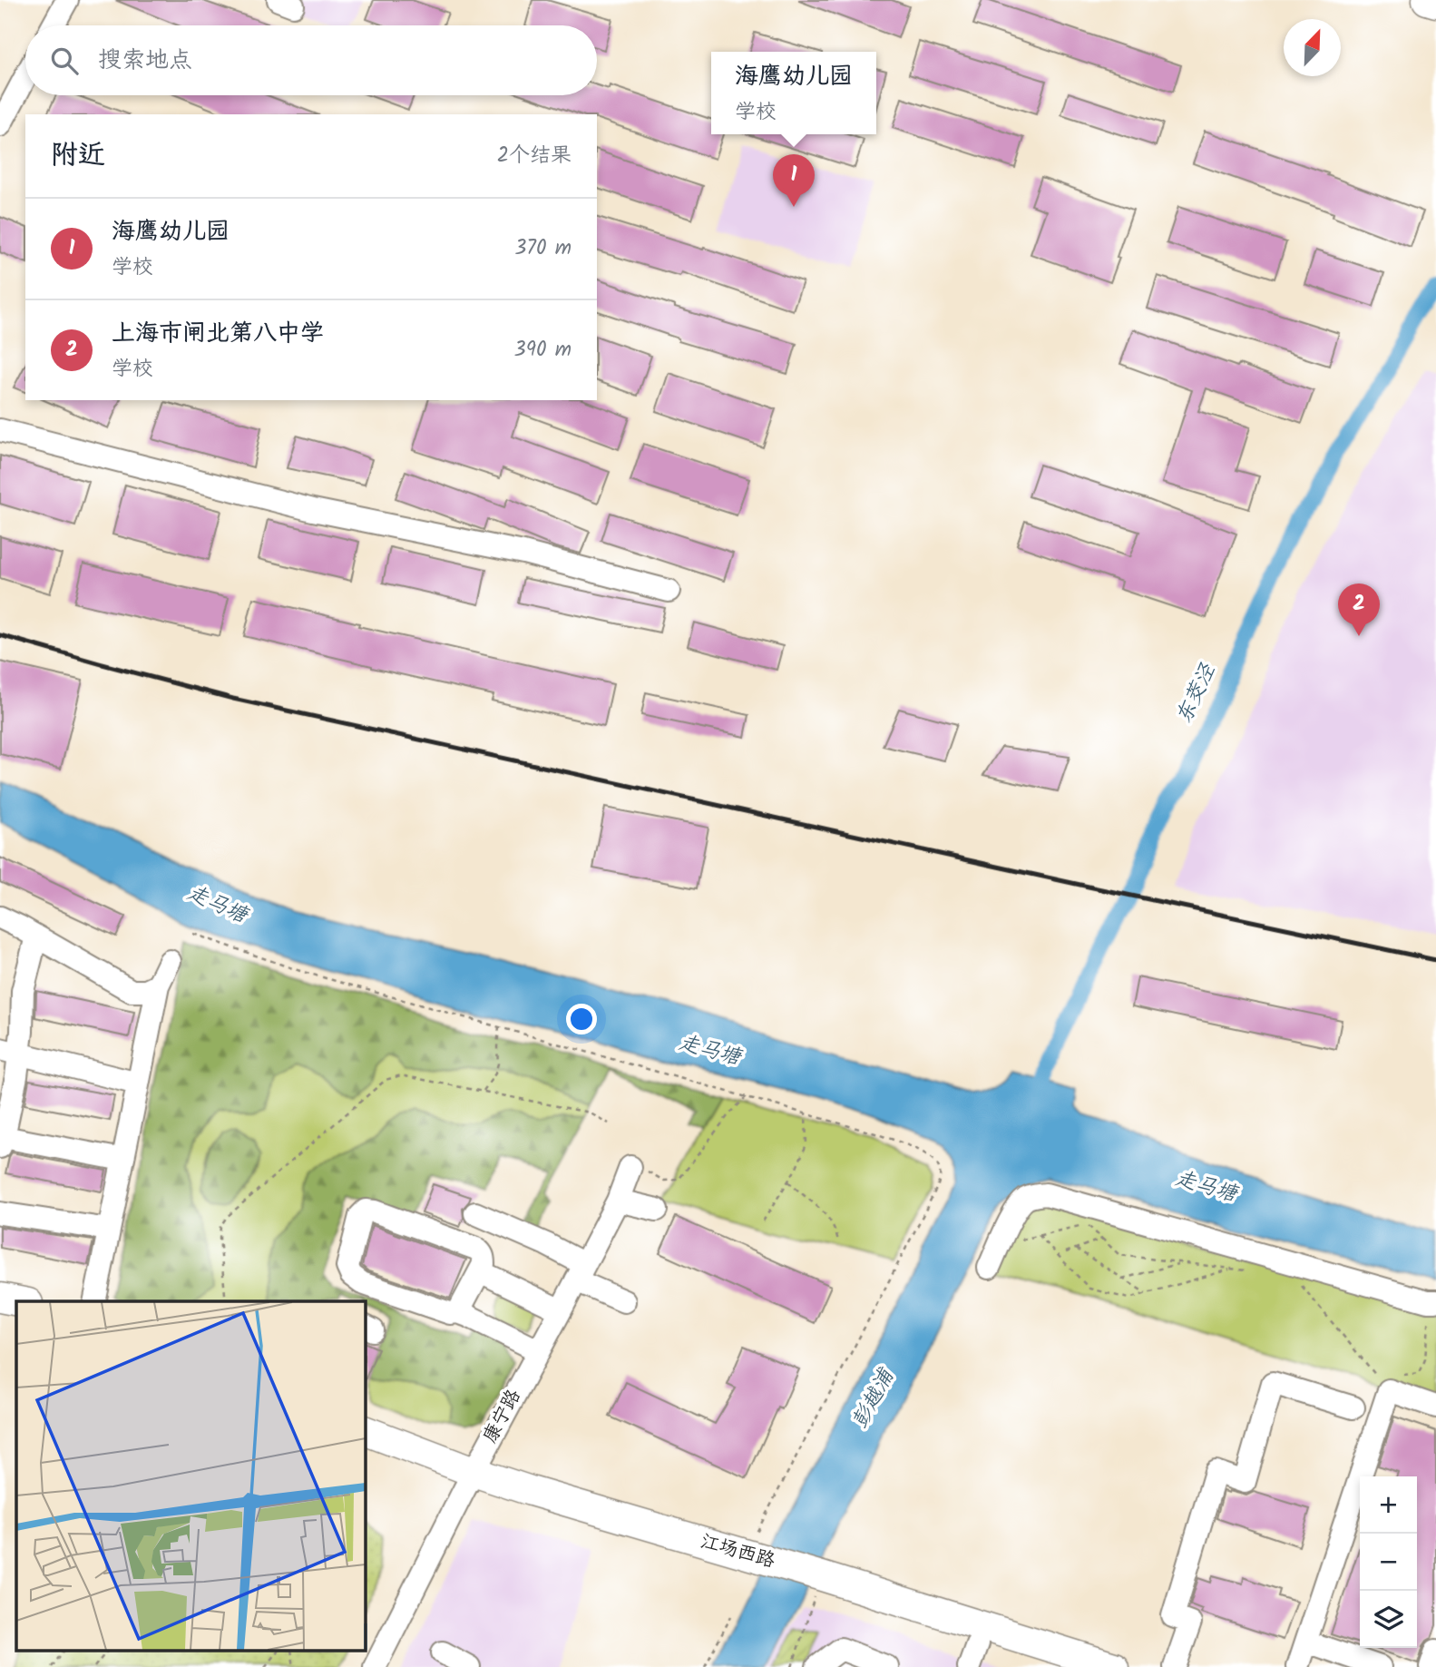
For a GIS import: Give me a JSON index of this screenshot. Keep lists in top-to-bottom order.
{
  "streets": {
    "main road": ["江场西路"],
    "street": ["康宁路"]
  },
  "crossings": [
    ["康宁路", "江场西路"]
  ],
  "water": ["东茭泾", "走马塘", "彭越浦"],
  "north": "top right",
  "page": {
    "search": "搜索地点",
    "popup": ["海鹰幼儿园", "学校"],
    "heading": ["附近", "2个结果"],
    "pins": ["1", "2"],
    "list": [
      {
        "mark": "1",
        "name": "海鹰幼儿园",
        "note": "学校",
        "value": "370 m"
      },
      {
        "mark": "2",
        "name": "上海市闸北第八中学",
        "note": "学校",
        "value": "390 m"
      }
    ],
    "map_buttons": ["+", "−"]
  }
}
